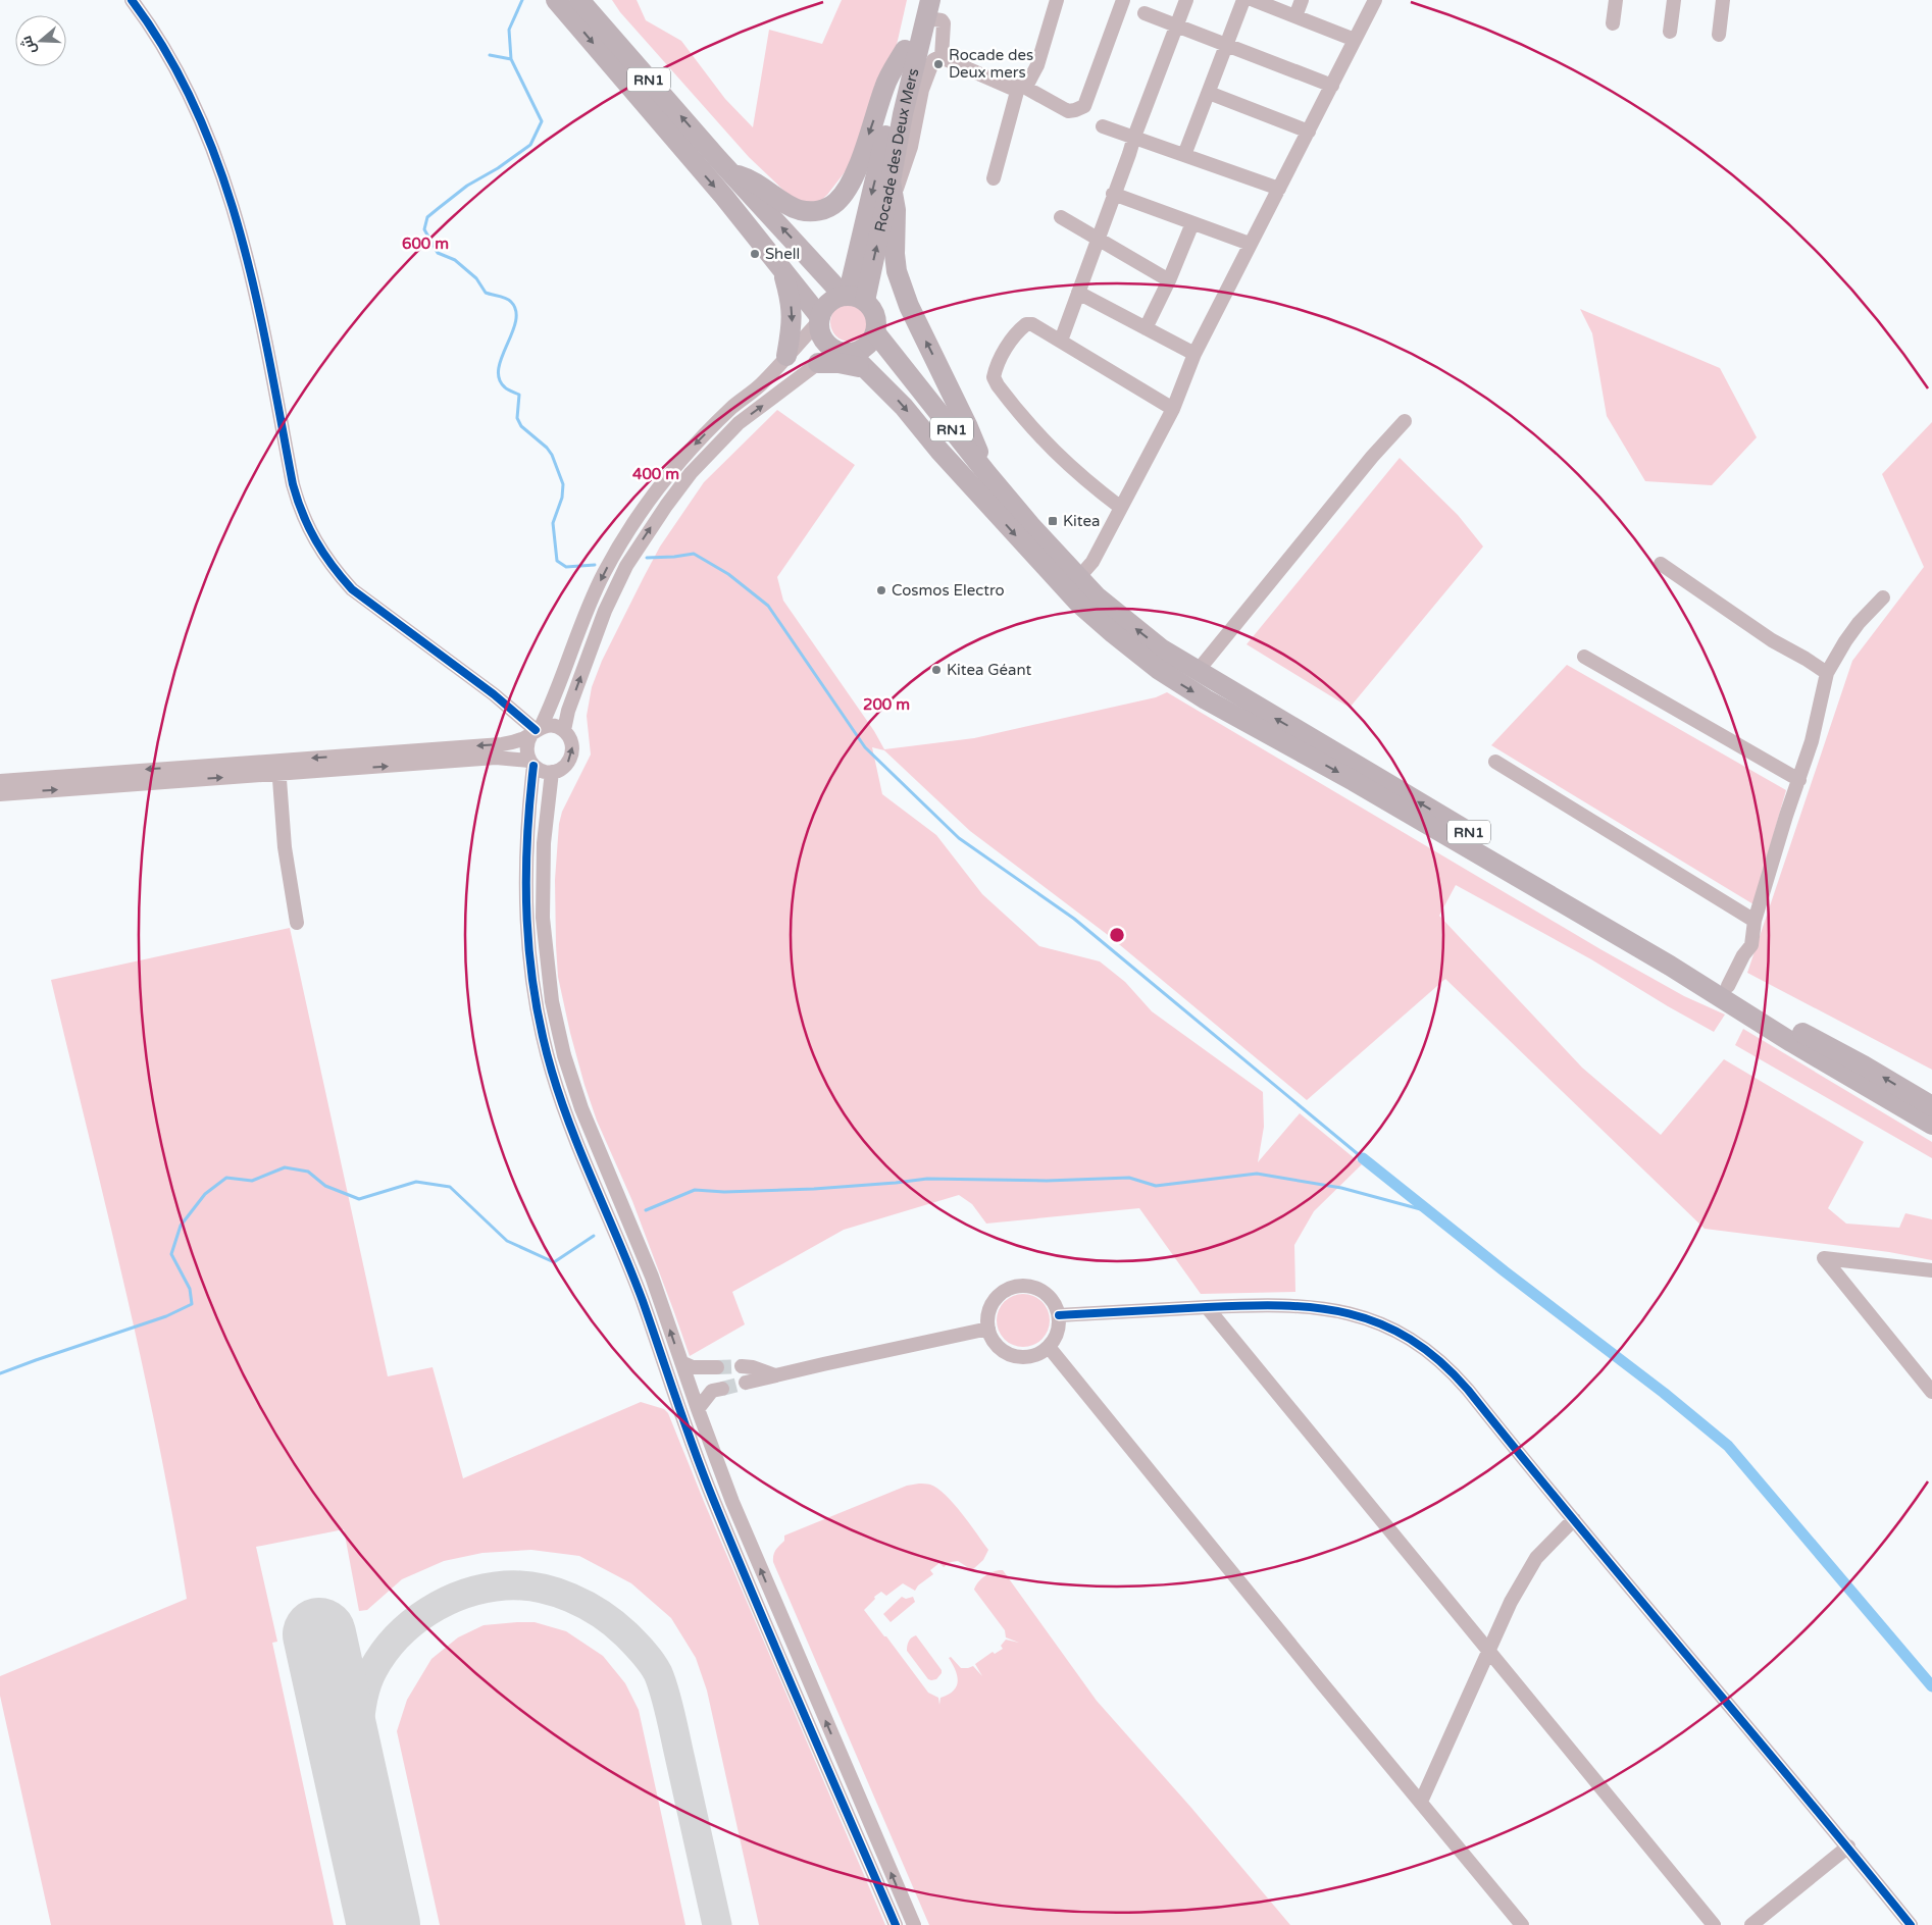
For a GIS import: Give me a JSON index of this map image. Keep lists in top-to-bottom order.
{
  "streets": {
    "highway": ["RN1", "Rocade des Deux Mers"]
  },
  "crossings": [
    ["RN1", "Rocade des Deux Mers"]
  ],
  "places": {
    "other": [
      "Rocade des Deux mers",
      "Shell",
      "Cosmos Electro",
      "Kitea Géant"
    ],
    "transit": ["Kitea"]
  },
  "north": "left",
  "rings": ["600 m", "400 m", "200 m"]
}
